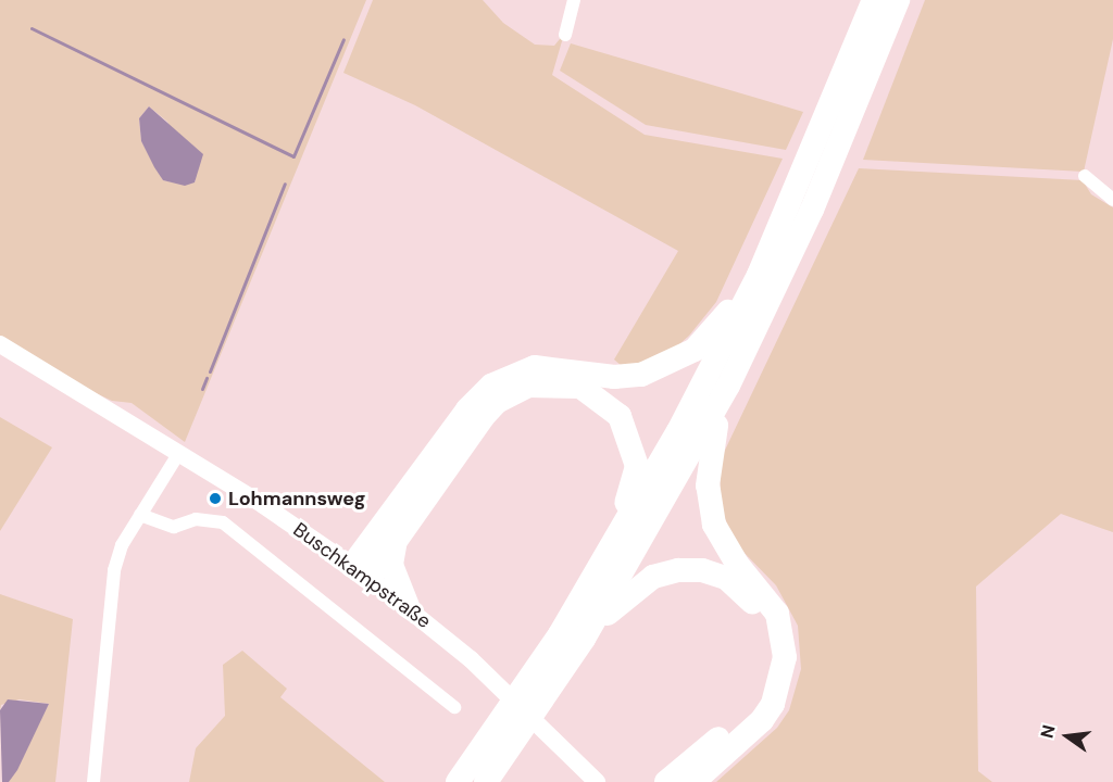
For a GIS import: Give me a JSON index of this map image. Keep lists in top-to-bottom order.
{
  "streets": {
    "main road": ["Buschkampstraße"]
  },
  "places": ["Lohmannsweg"],
  "north": "left"
}
